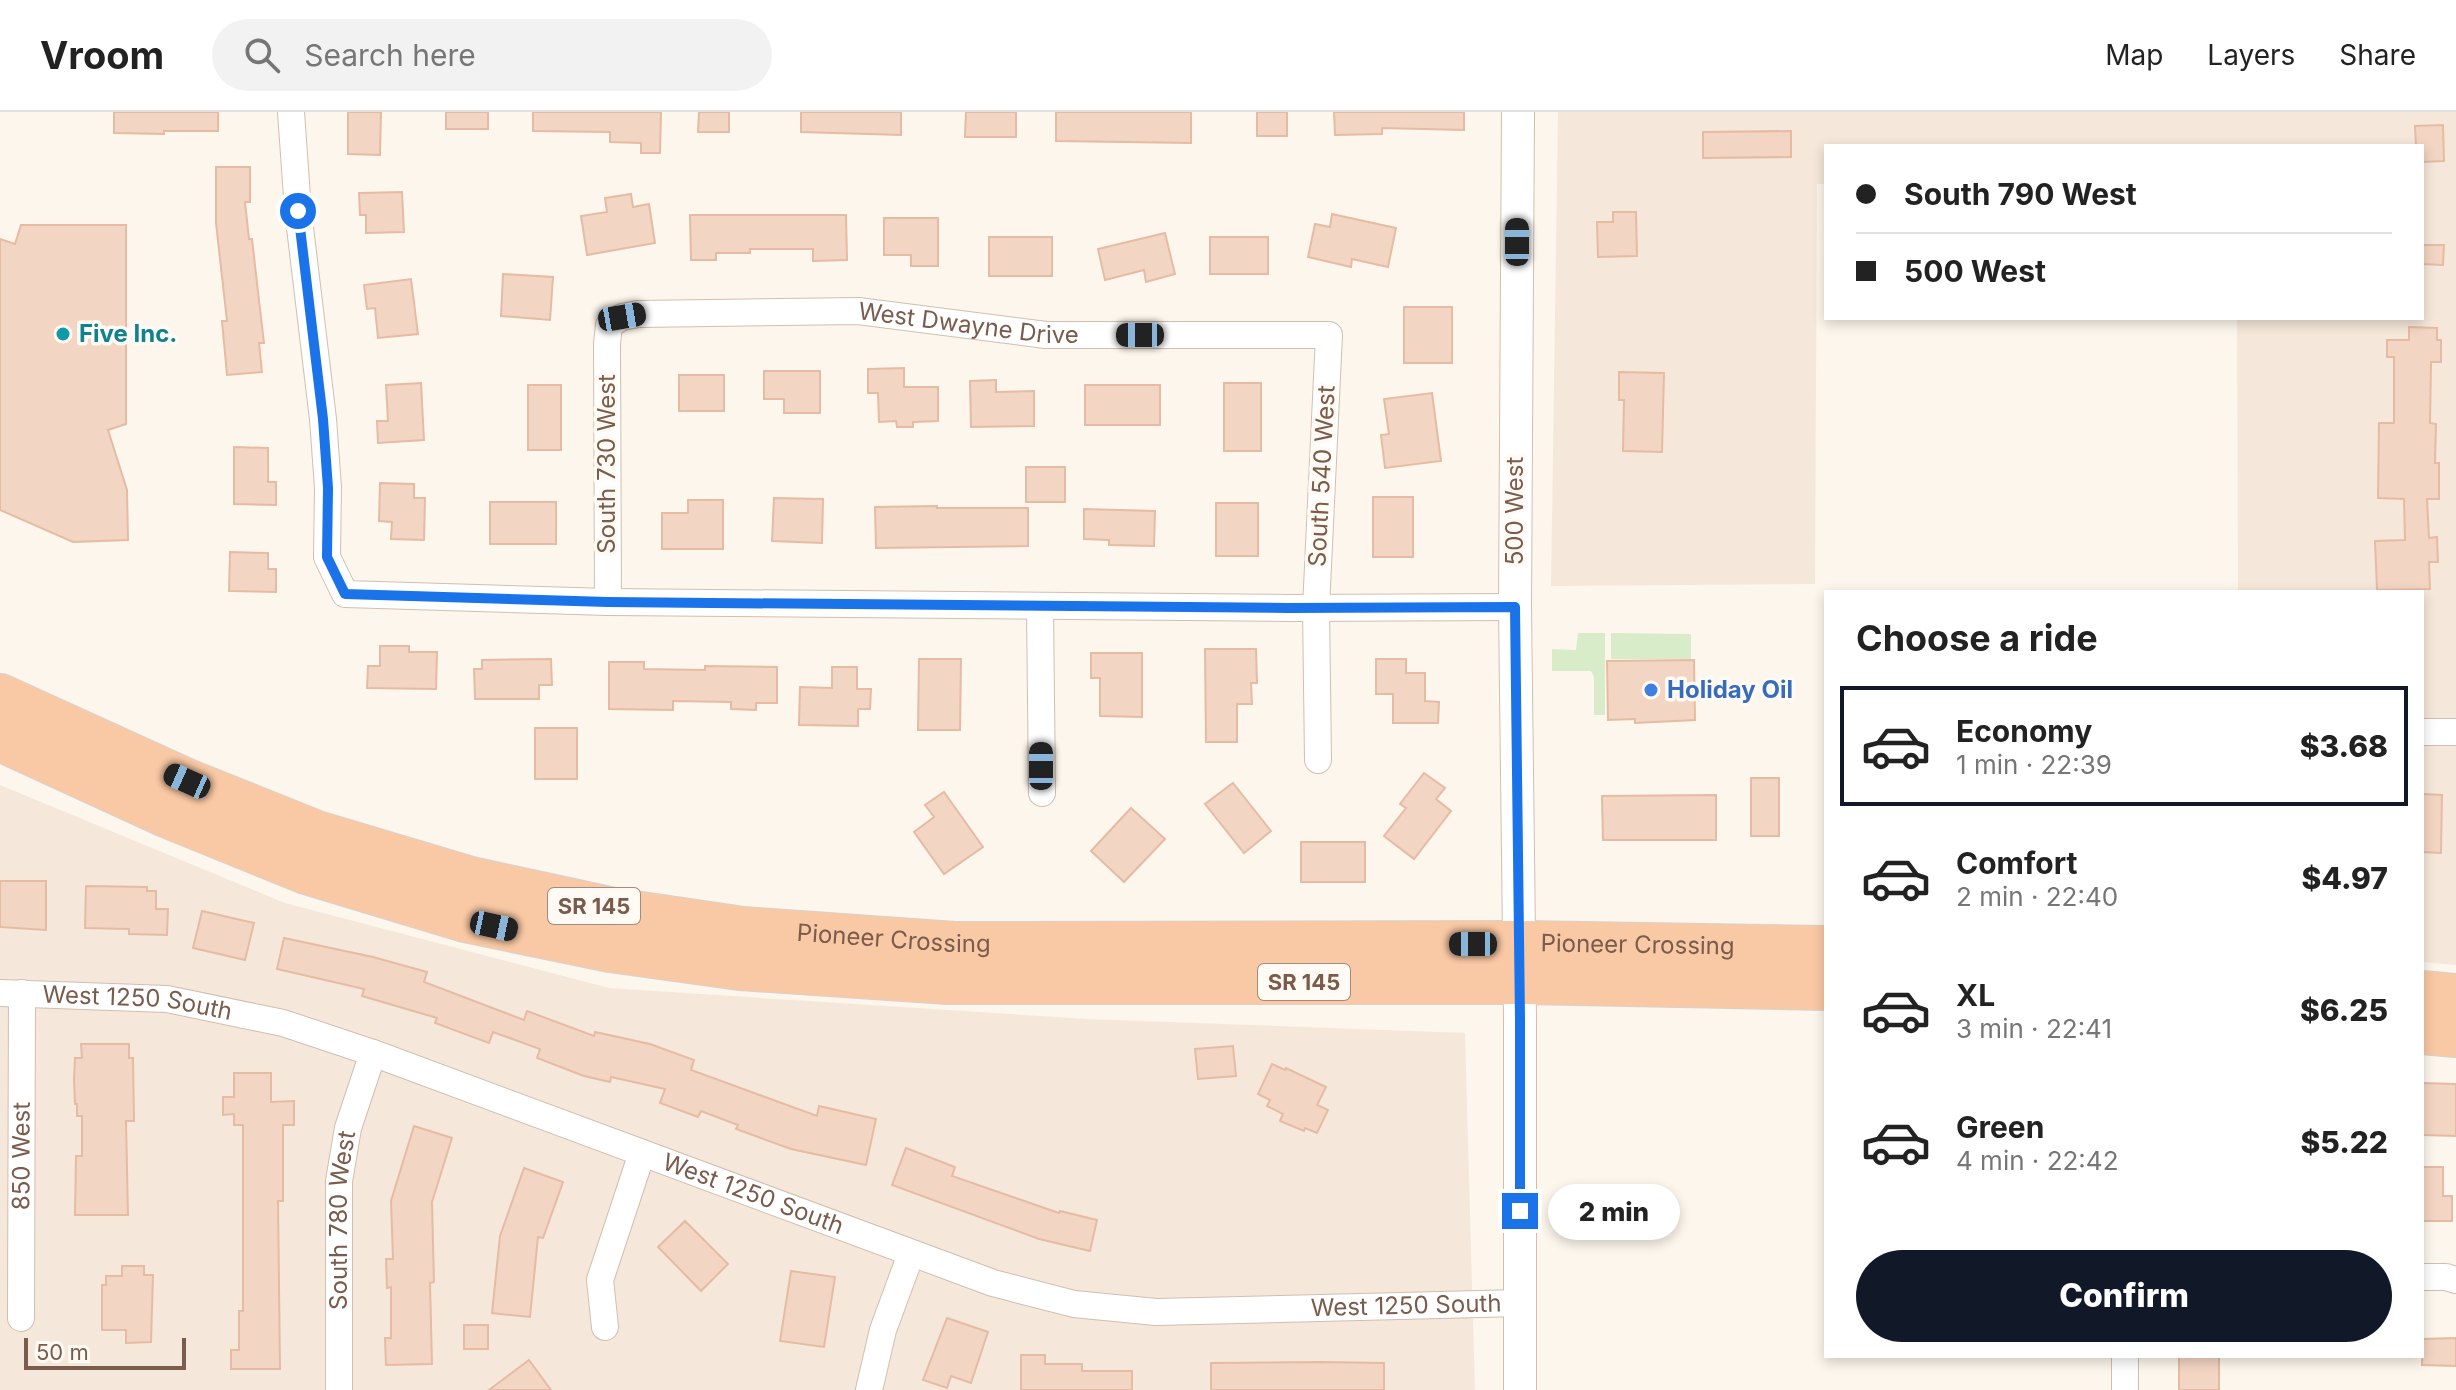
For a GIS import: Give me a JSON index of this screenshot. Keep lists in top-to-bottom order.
{
  "streets": {
    "highway": ["SR 145", "Pioneer Crossing"],
    "street": [
      "West Dwayne Drive",
      "South 730 West",
      "South 540 West",
      "500 West",
      "West 1250 South",
      "850 West",
      "South 780 West"
    ]
  },
  "crossings": [
    ["West Dwayne Drive", "South 730 West"],
    ["West Dwayne Drive", "South 540 West"],
    ["500 West", "Pioneer Crossing"],
    ["500 West", "West 1250 South"],
    ["West 1250 South", "850 West"],
    ["West 1250 South", "South 780 West"]
  ],
  "places": ["Five Inc.", "Holiday Oil"],
  "scale_bar": "50 m",
  "page": {
    "header": "Vroom",
    "search": "Search here",
    "nav": ["Map", "Layers", "Share"],
    "banner": ["South 790 West", "500 West"],
    "heading": "Choose a ride",
    "list": [
      {
        "name": "Economy",
        "note": "1 min · 22:39",
        "value": "$3.68"
      },
      {
        "name": "Comfort",
        "note": "2 min · 22:40",
        "value": "$4.97"
      },
      {
        "name": "XL",
        "note": "3 min · 22:41",
        "value": "$6.25"
      },
      {
        "name": "Green",
        "note": "4 min · 22:42",
        "value": "$5.22"
      }
    ],
    "bubble": "2 min",
    "buttons": "Confirm",
    "scale": "50 m"
  }
}
